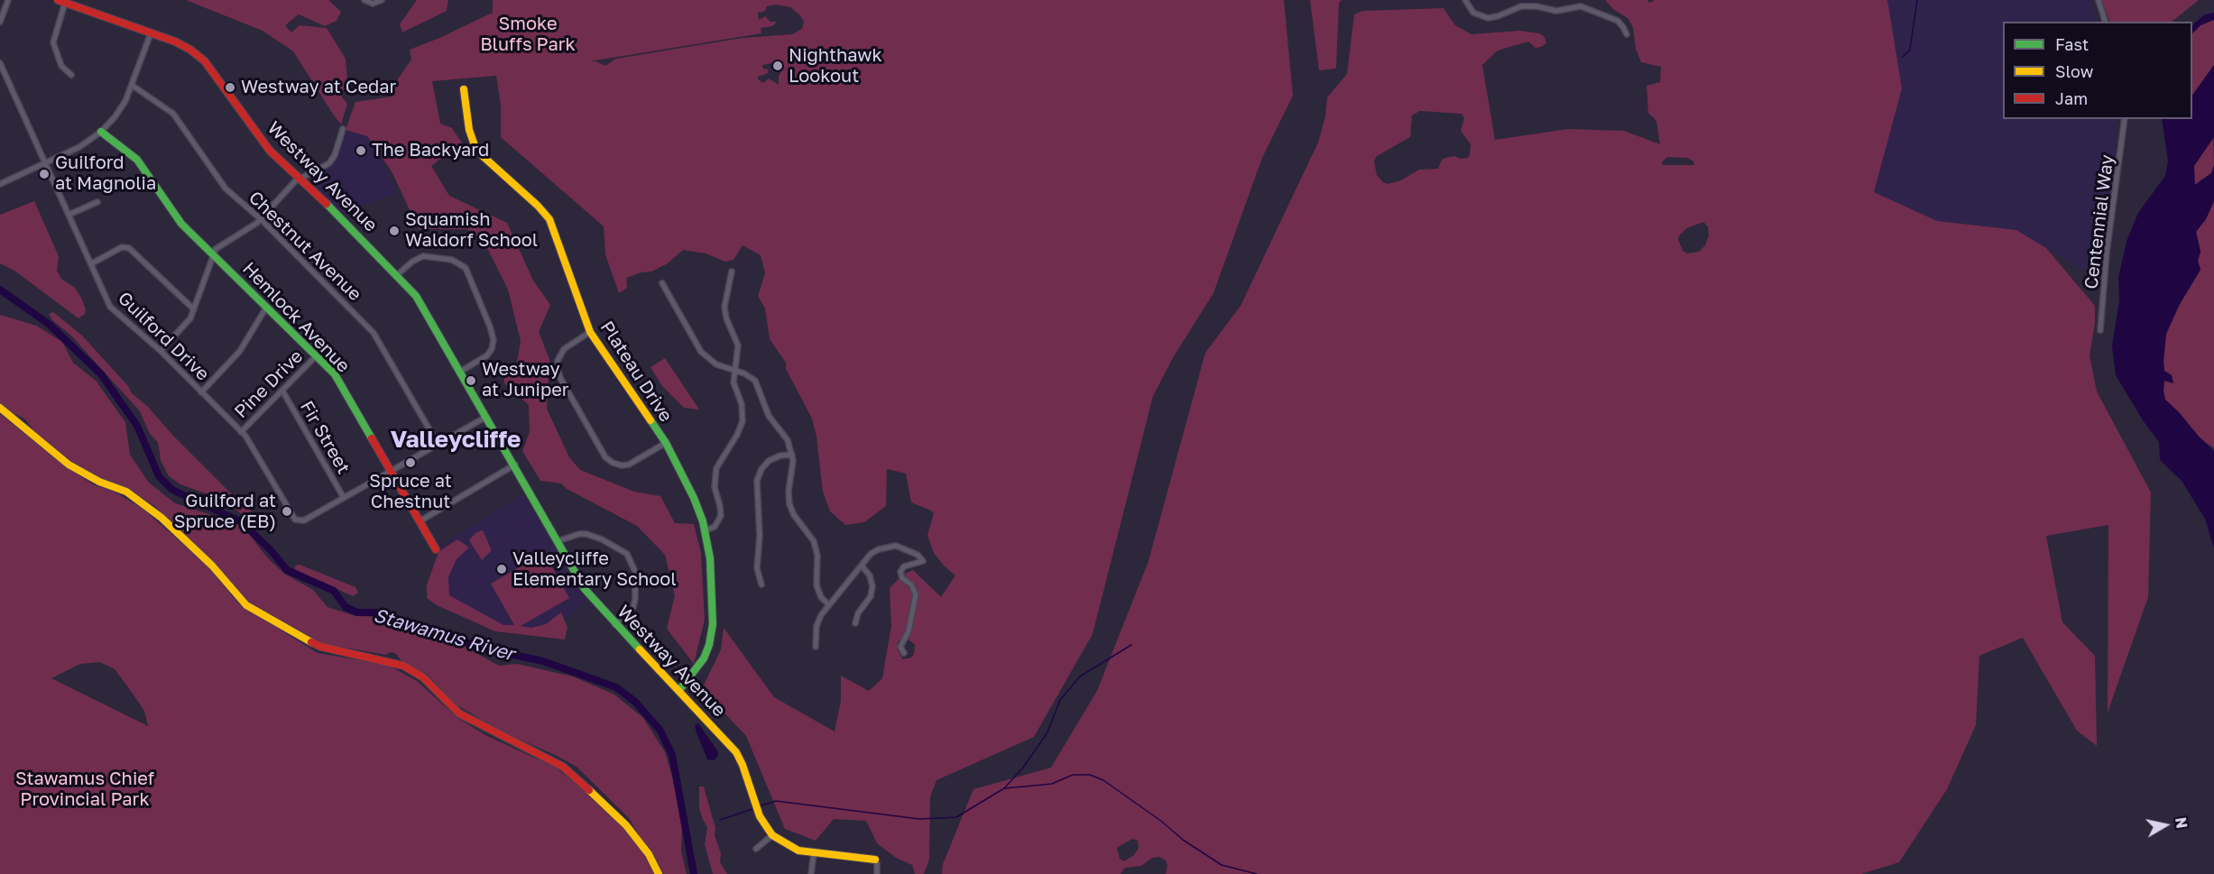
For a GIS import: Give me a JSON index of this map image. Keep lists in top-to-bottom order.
{
  "streets": {
    "street": [
      "Westway Avenue",
      "Centennial Way",
      "Chestnut Avenue",
      "Hemlock Avenue",
      "Guilford Drive",
      "Plateau Drive",
      "Pine Drive",
      "Fir Street"
    ]
  },
  "crossings": [
    ["Westway Avenue", "Plateau Drive"],
    ["Hemlock Avenue", "Pine Drive"],
    ["Guilford Drive", "Pine Drive"],
    ["Guilford Drive", "Fir Street"],
    ["Pine Drive", "Fir Street"]
  ],
  "districts": ["Valleycliffe"],
  "water": ["Stawamus River"],
  "parks": ["Smoke Bluffs Park", "Stawamus Chief Provincial Park"],
  "places": [
    "Nighthawk Lookout",
    "Westway at Cedar",
    "The Backyard",
    "Guilford at Magnolia",
    "Squamish Waldorf School",
    "Westway at Juniper",
    "Spruce at Chestnut",
    "Guilford at Spruce (EB)",
    "Valleycliffe Elementary School"
  ],
  "legend": ["Fast", "Slow", "Jam"],
  "north": "right"
}
